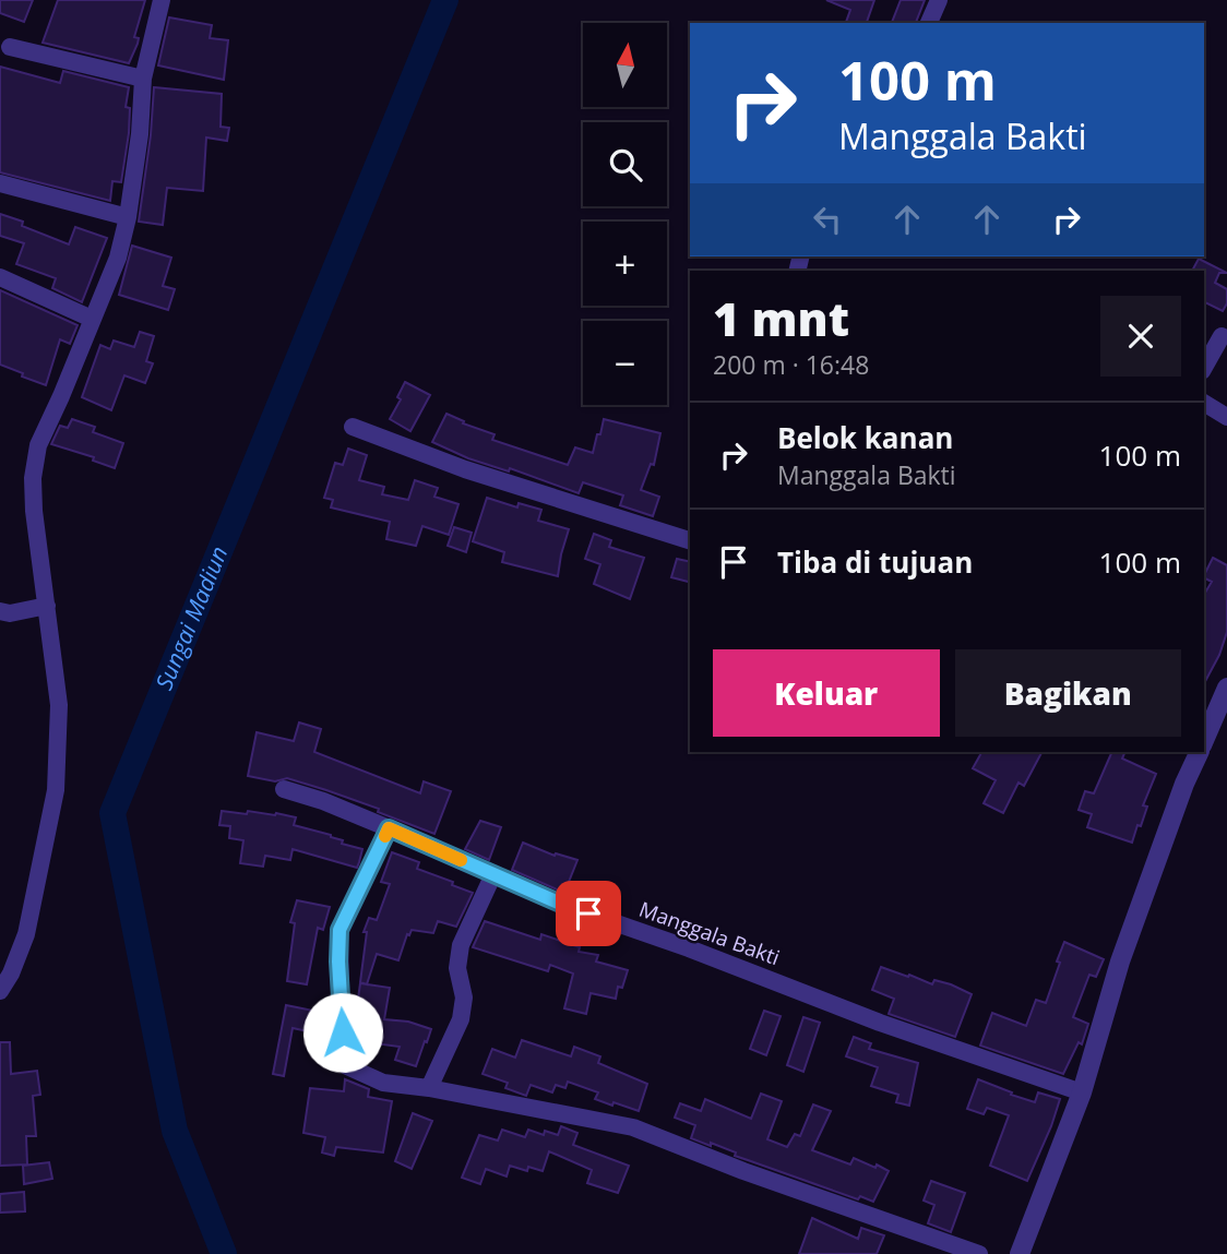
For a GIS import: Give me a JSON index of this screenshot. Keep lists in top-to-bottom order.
{
  "streets": {
    "street": ["Manggala Bakti"]
  },
  "water": ["Sungai Madiun"],
  "north": "top",
  "page": {
    "map_buttons": ["+", "−"],
    "turn": ["100 m", "Manggala Bakti"],
    "heading": ["1 mnt", "200 m · 16:48"],
    "list": [
      {
        "name": "Belok kanan",
        "note": "Manggala Bakti",
        "value": "100 m"
      },
      {
        "name": "Tiba di tujuan",
        "value": "100 m"
      }
    ],
    "buttons": ["Keluar", "Bagikan"]
  }
}
